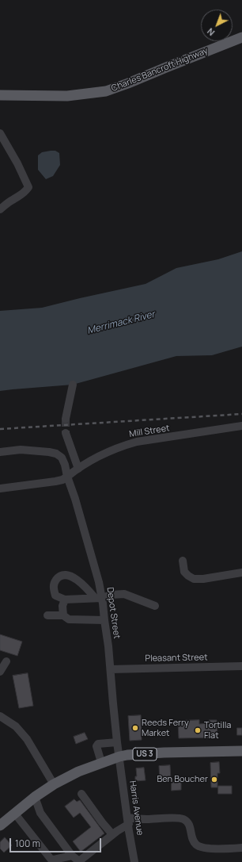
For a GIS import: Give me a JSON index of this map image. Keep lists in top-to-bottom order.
{
  "streets": {
    "main road": ["Charles Bancroft Highway", "US 3"],
    "street": [
      "Mill Street",
      "Depot Street",
      "Pleasant Street",
      "Harris Avenue"
    ]
  },
  "crossings": [
    ["Mill Street", "Depot Street"],
    ["Depot Street", "Pleasant Street"],
    ["Depot Street", "US 3"],
    ["Depot Street", "Harris Avenue"],
    ["US 3", "Harris Avenue"]
  ],
  "water": ["Merrimack River"],
  "places": ["Reeds Ferry Market", "Tortilla Flat", "Ben Boucher"],
  "scale_bar": "100 m",
  "north": "bottom left"
}
